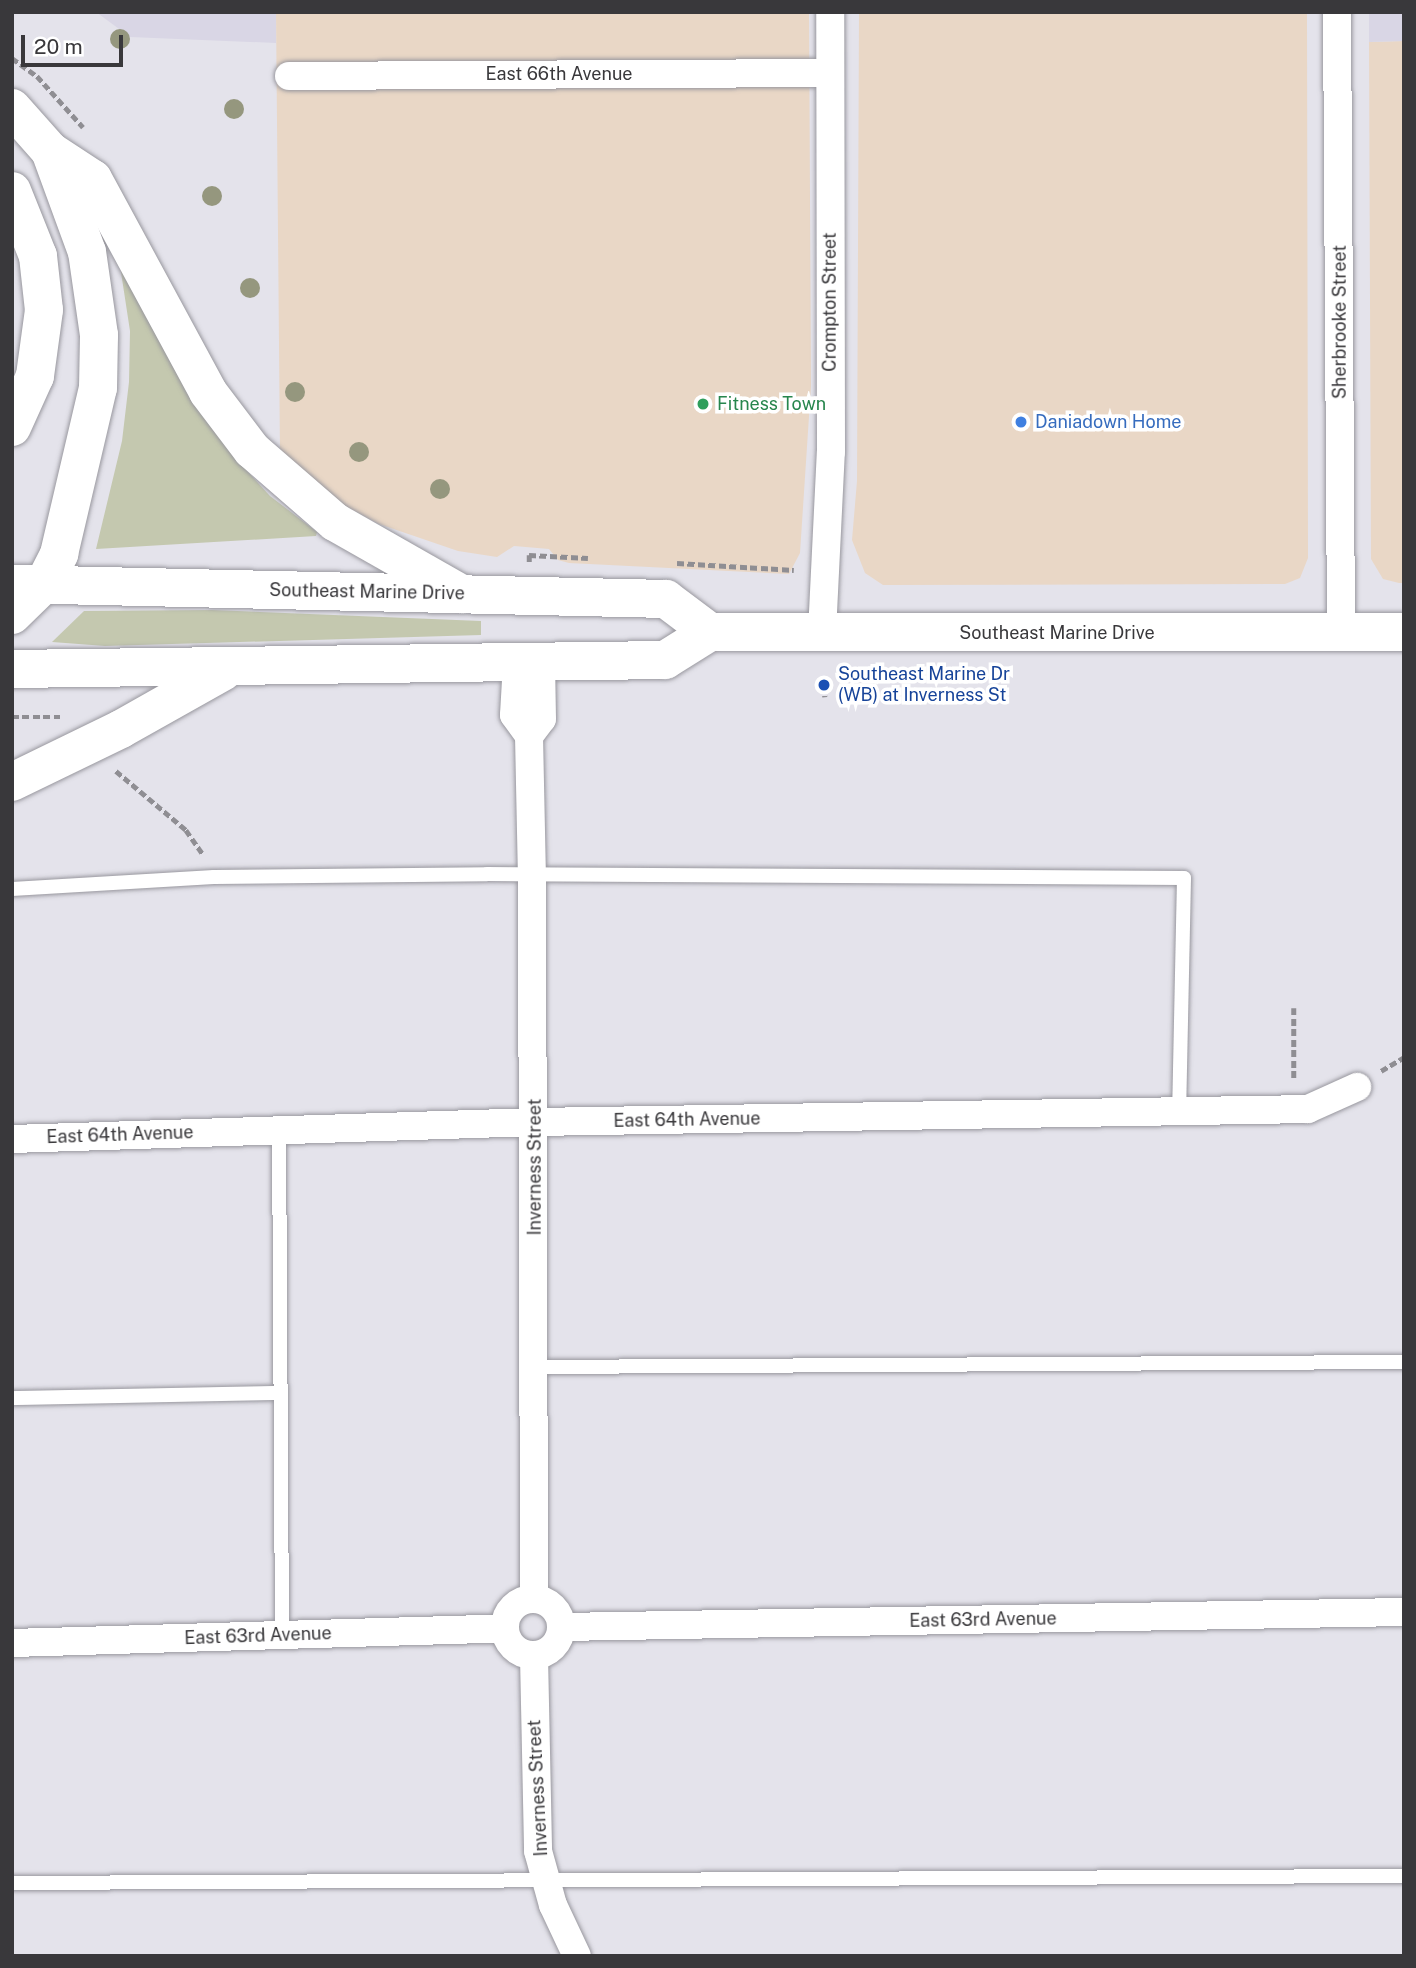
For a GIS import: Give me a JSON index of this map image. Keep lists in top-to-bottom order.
{
  "streets": {
    "main road": ["Southeast Marine Drive"],
    "street": [
      "East 66th Avenue",
      "Crompton Street",
      "Sherbrooke Street",
      "East 64th Avenue",
      "Inverness Street",
      "East 63rd Avenue"
    ]
  },
  "crossings": [
    ["East 66th Avenue", "Crompton Street"],
    ["Crompton Street", "Southeast Marine Drive"],
    ["Sherbrooke Street", "Southeast Marine Drive"],
    ["East 64th Avenue", "Inverness Street"],
    ["Inverness Street", "East 63rd Avenue"]
  ],
  "places": ["Fitness Town", "Daniadown Home", "Southeast Marine Dr (WB) at Inverness St"],
  "scale_bar": "20 m"
}
